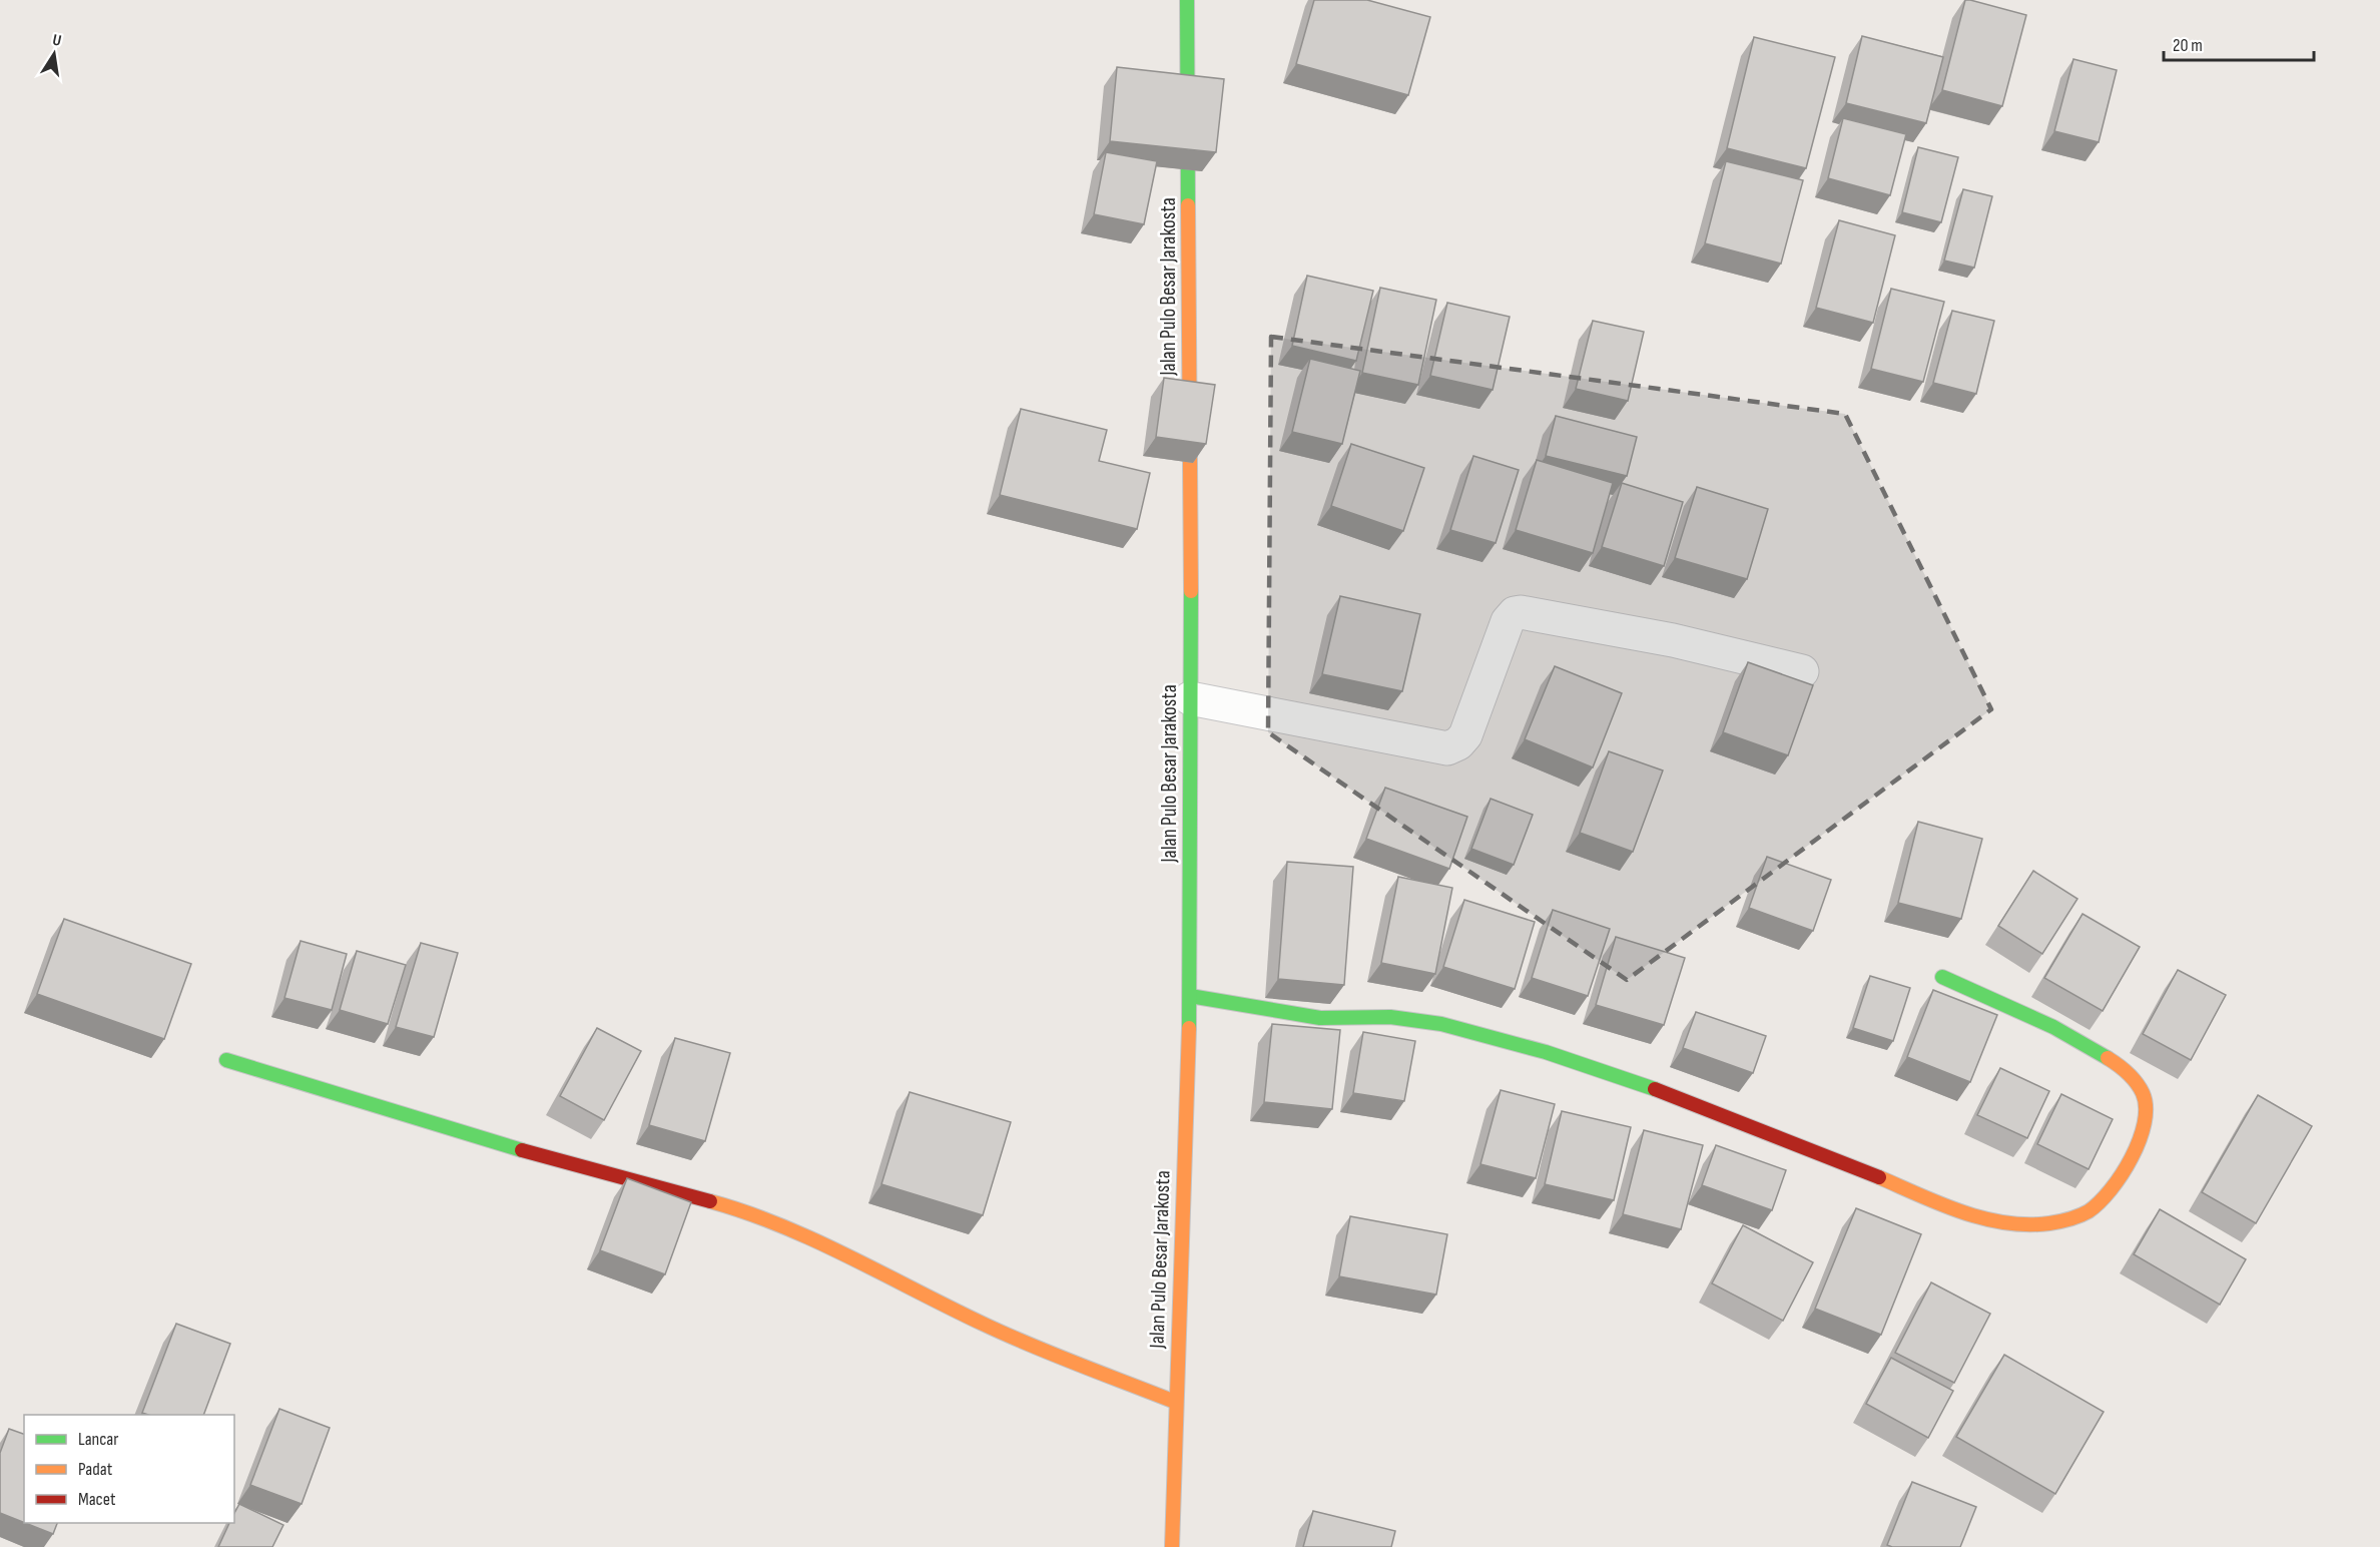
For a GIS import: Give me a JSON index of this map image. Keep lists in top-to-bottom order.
{
  "streets": {
    "street": ["Jalan Pulo Besar Jarakosta"]
  },
  "legend": ["Lancar", "Padat", "Macet"],
  "scale_bar": "20 m",
  "north": "top"
}
